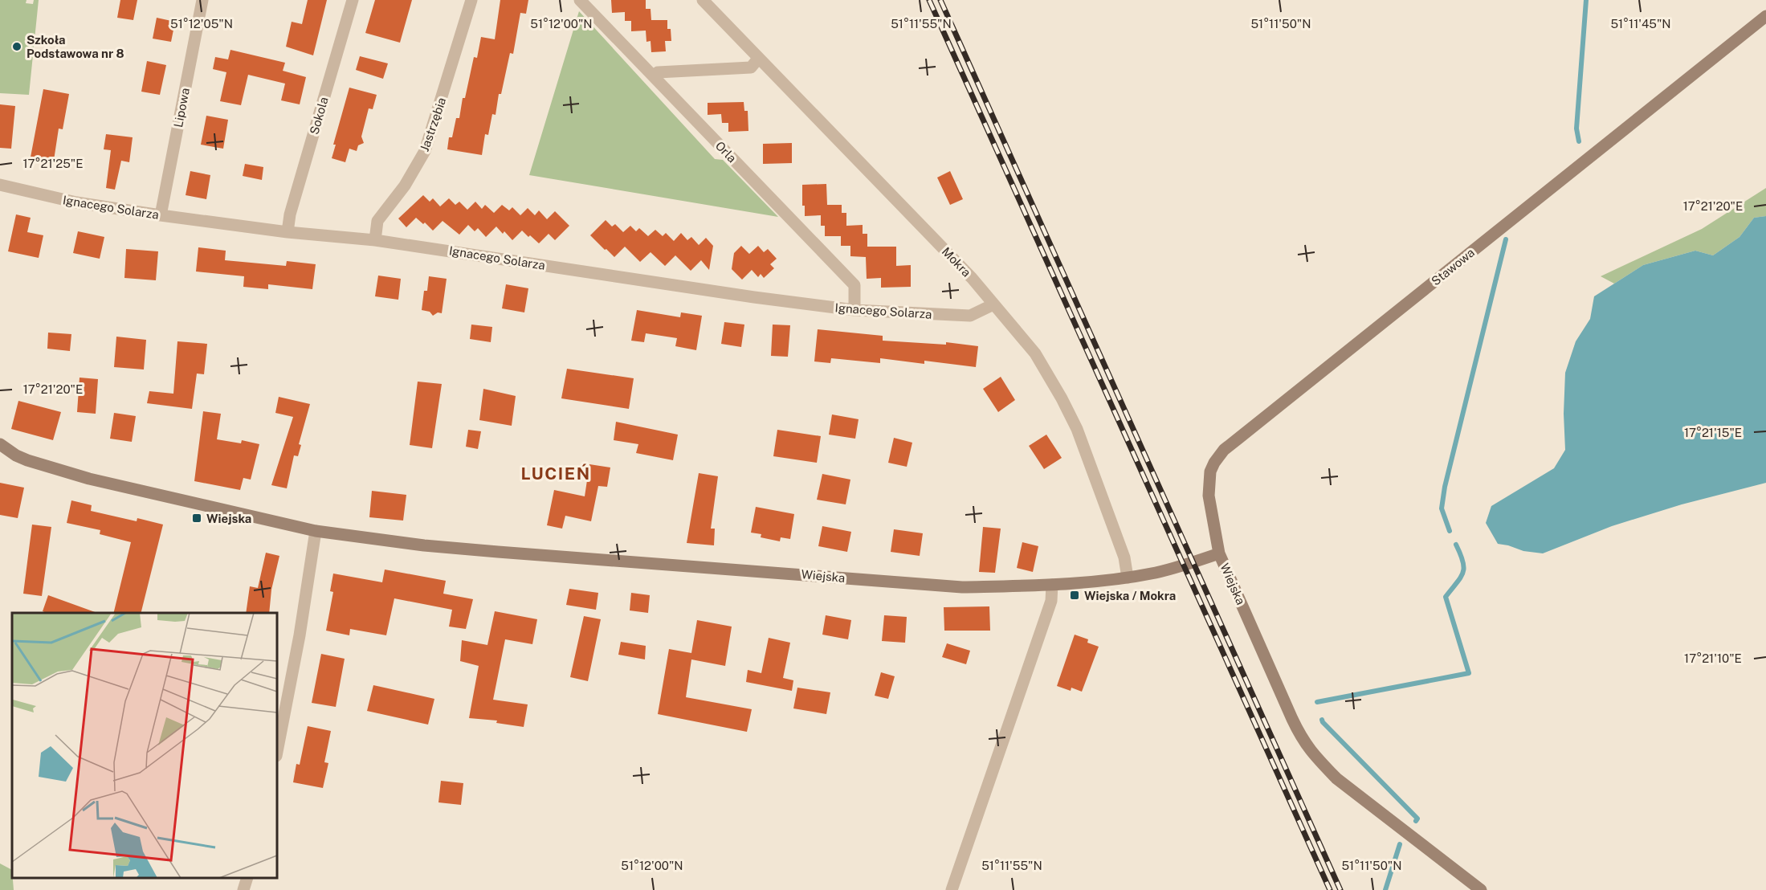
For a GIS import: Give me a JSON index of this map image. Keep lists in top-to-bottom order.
{
  "streets": {
    "street": [
      "Lipowa",
      "Sokola",
      "Jastrzębia",
      "Orla",
      "Ignacego Solarza",
      "Mokra",
      "Stawowa",
      "Wiejska"
    ]
  },
  "crossings": [
    ["Lipowa", "Ignacego Solarza"],
    ["Sokola", "Ignacego Solarza"],
    ["Jastrzębia", "Ignacego Solarza"],
    ["Orla", "Ignacego Solarza"],
    ["Ignacego Solarza", "Mokra"],
    ["Mokra", "Wiejska"],
    ["Stawowa", "Wiejska"]
  ],
  "districts": ["LUCIEŃ"],
  "places": {
    "other": ["Szkoła Podstawowa nr 8"],
    "transit": ["Wiejska", "Wiejska / Mokra"]
  },
  "coordinates": [
    "51°12'05\"N",
    "51°12'00\"N",
    "51°11'55\"N",
    "51°11'50\"N",
    "51°11'45\"N",
    "17°21'25\"E",
    "17°21'20\"E",
    "17°21'15\"E",
    "17°21'10\"E"
  ]
}
